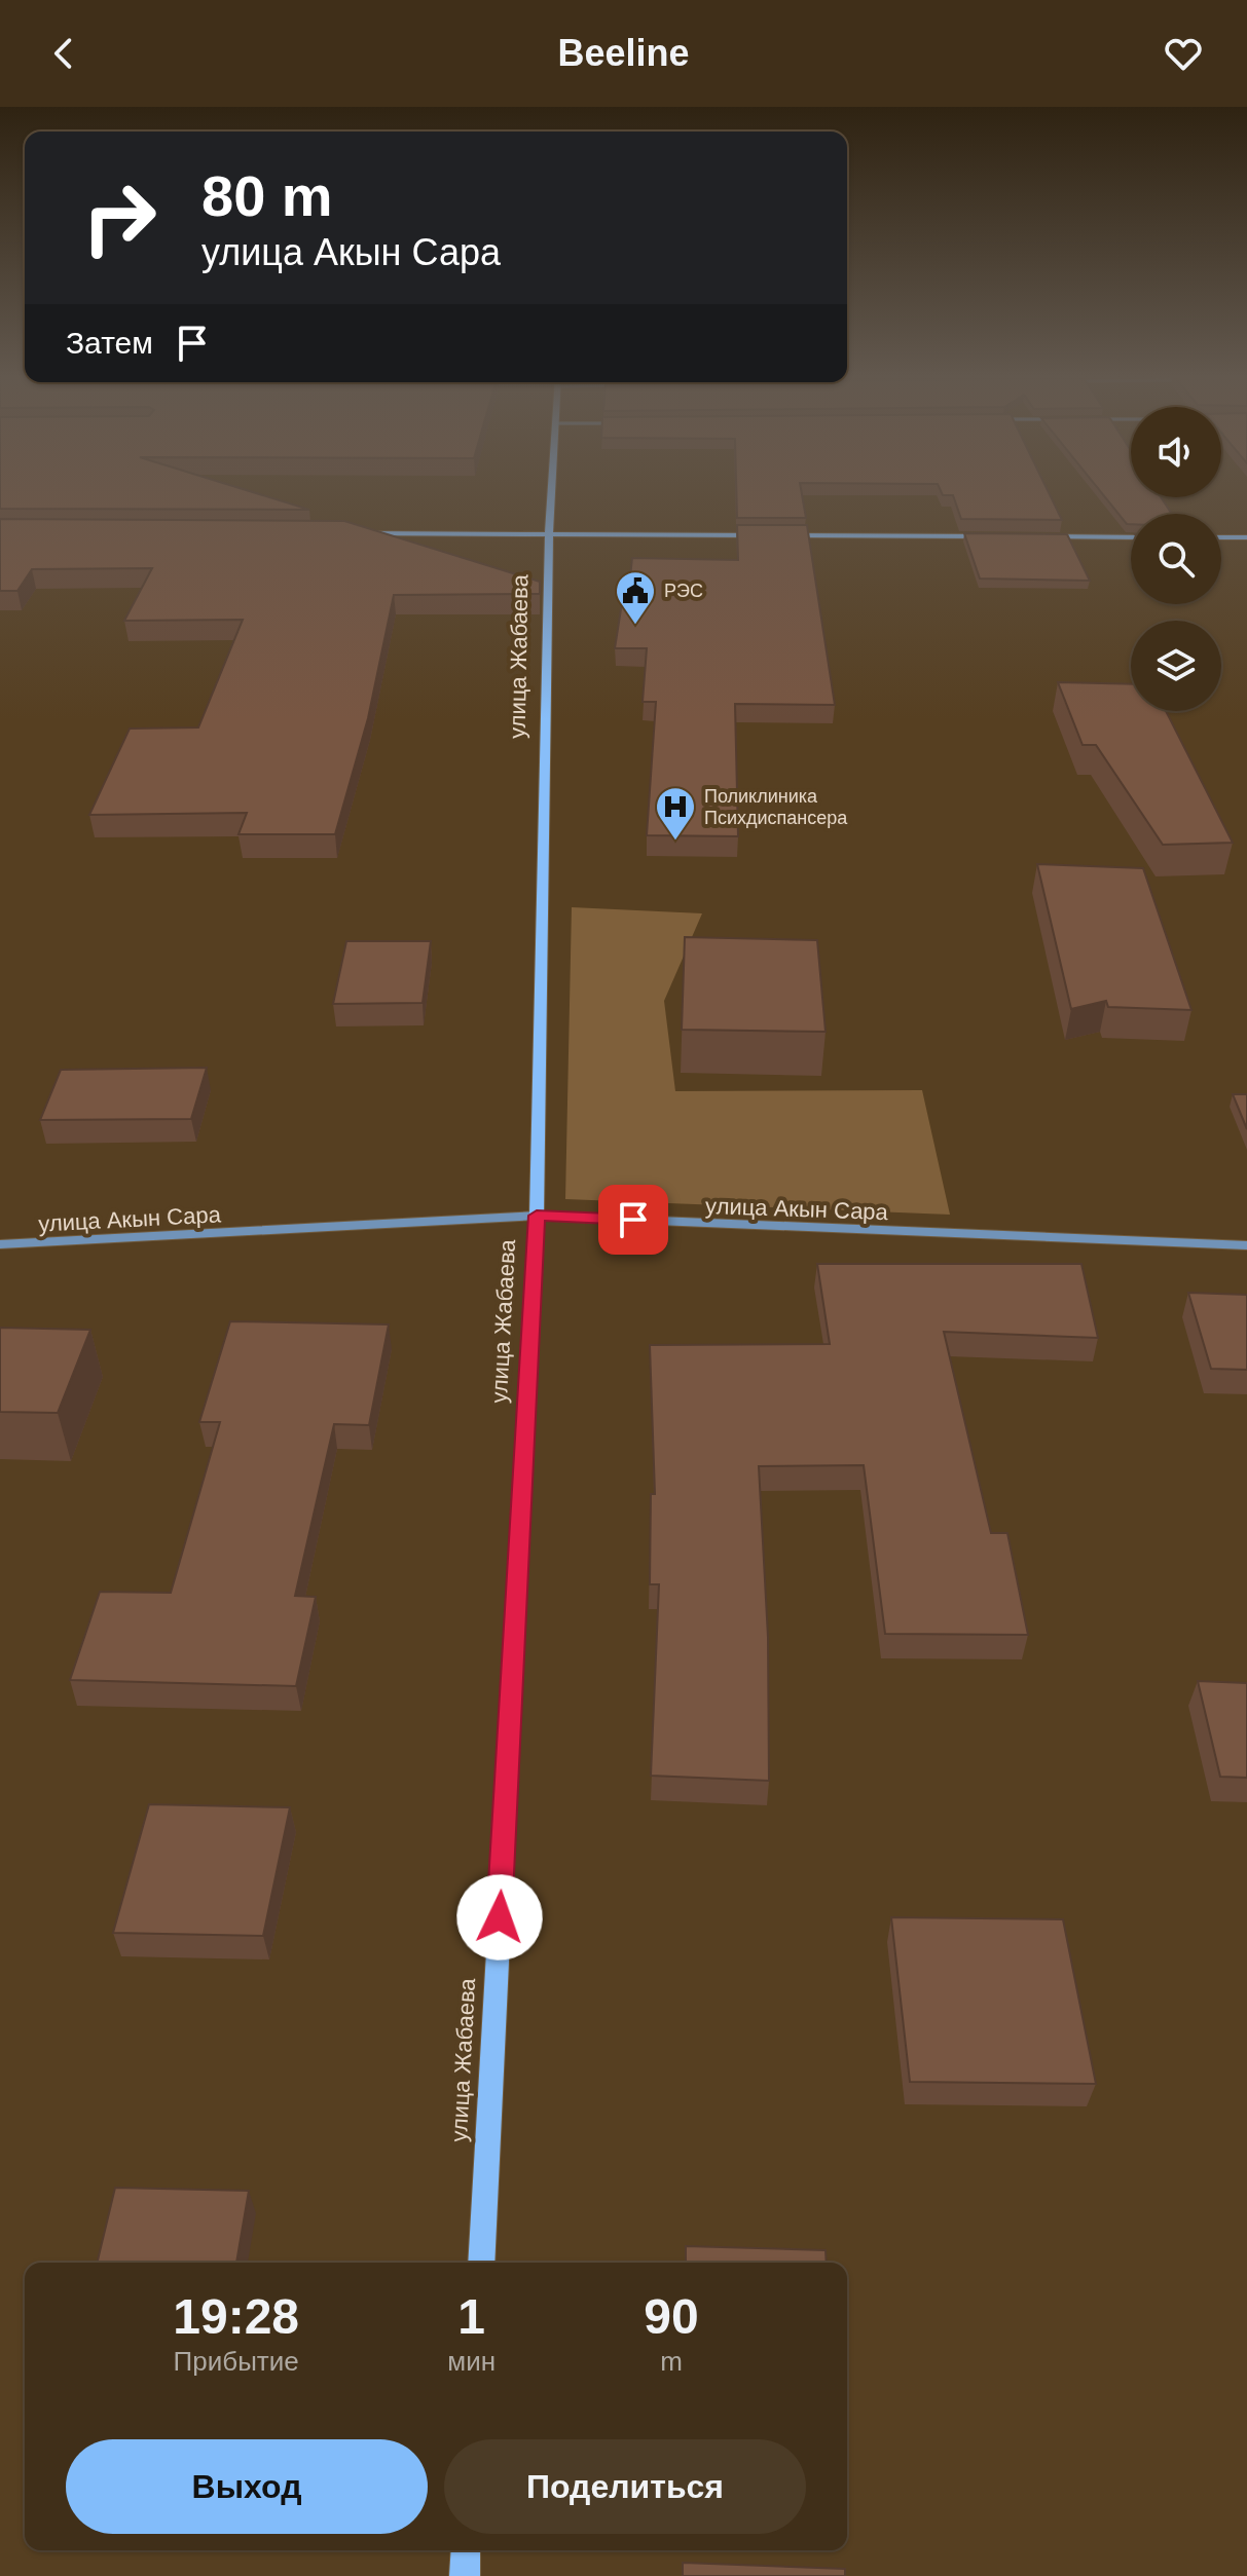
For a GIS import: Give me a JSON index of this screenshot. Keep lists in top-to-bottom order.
{
  "streets": {
    "street": ["улица Жабаева", "улица Акын Сара"]
  },
  "crossings": [
    ["улица Жабаева", "улица Акын Сара"]
  ],
  "places": {
    "public building": ["РЭС"],
    "hospital": ["Поликлиника Психдиспансера"]
  },
  "page": {
    "header": "Beeline",
    "turn": ["80 m", "улица Акын Сара"],
    "then": "Затем",
    "eta": [
      "19:28",
      "Прибытие",
      "1",
      "мин",
      "90",
      "m"
    ],
    "buttons": ["Выход", "Поделиться"]
  }
}
